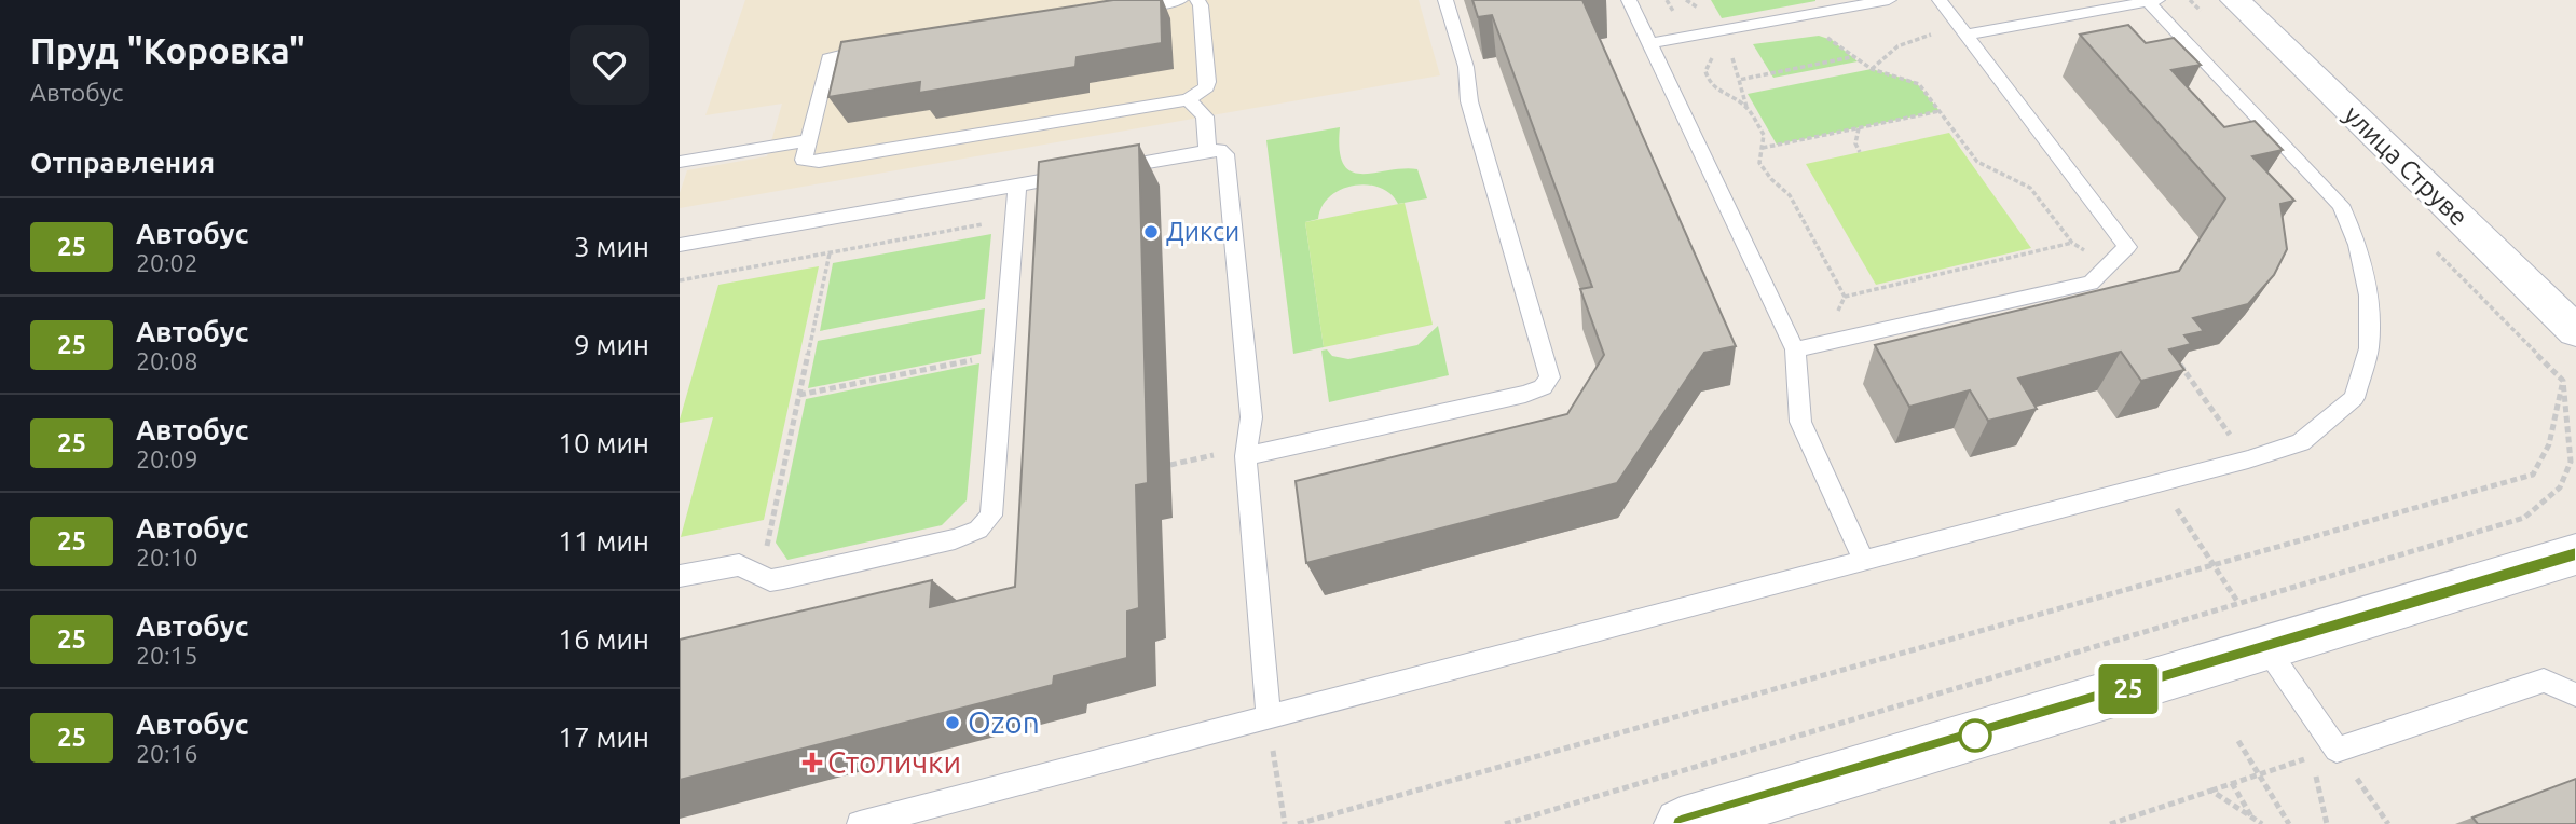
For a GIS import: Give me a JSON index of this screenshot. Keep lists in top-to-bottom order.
{
  "streets": {
    "street": ["улица Струве"]
  },
  "places": {
    "other": ["Дикси", "Ozon"],
    "health": ["Столички"]
  },
  "lines": ["bus line 25"],
  "page": {
    "heading": [
      ["Пруд \"Коровка\"", "Автобус"],
      "Отправления"
    ],
    "on_map": "25",
    "list": [
      {
        "mark": "25",
        "name": "Автобус",
        "note": "20:02",
        "value": "3 мин"
      },
      {
        "mark": "25",
        "name": "Автобус",
        "note": "20:08",
        "value": "9 мин"
      },
      {
        "mark": "25",
        "name": "Автобус",
        "note": "20:09",
        "value": "10 мин"
      },
      {
        "mark": "25",
        "name": "Автобус",
        "note": "20:10",
        "value": "11 мин"
      },
      {
        "mark": "25",
        "name": "Автобус",
        "note": "20:15",
        "value": "16 мин"
      },
      {
        "mark": "25",
        "name": "Автобус",
        "note": "20:16",
        "value": "17 мин"
      }
    ]
  }
}
